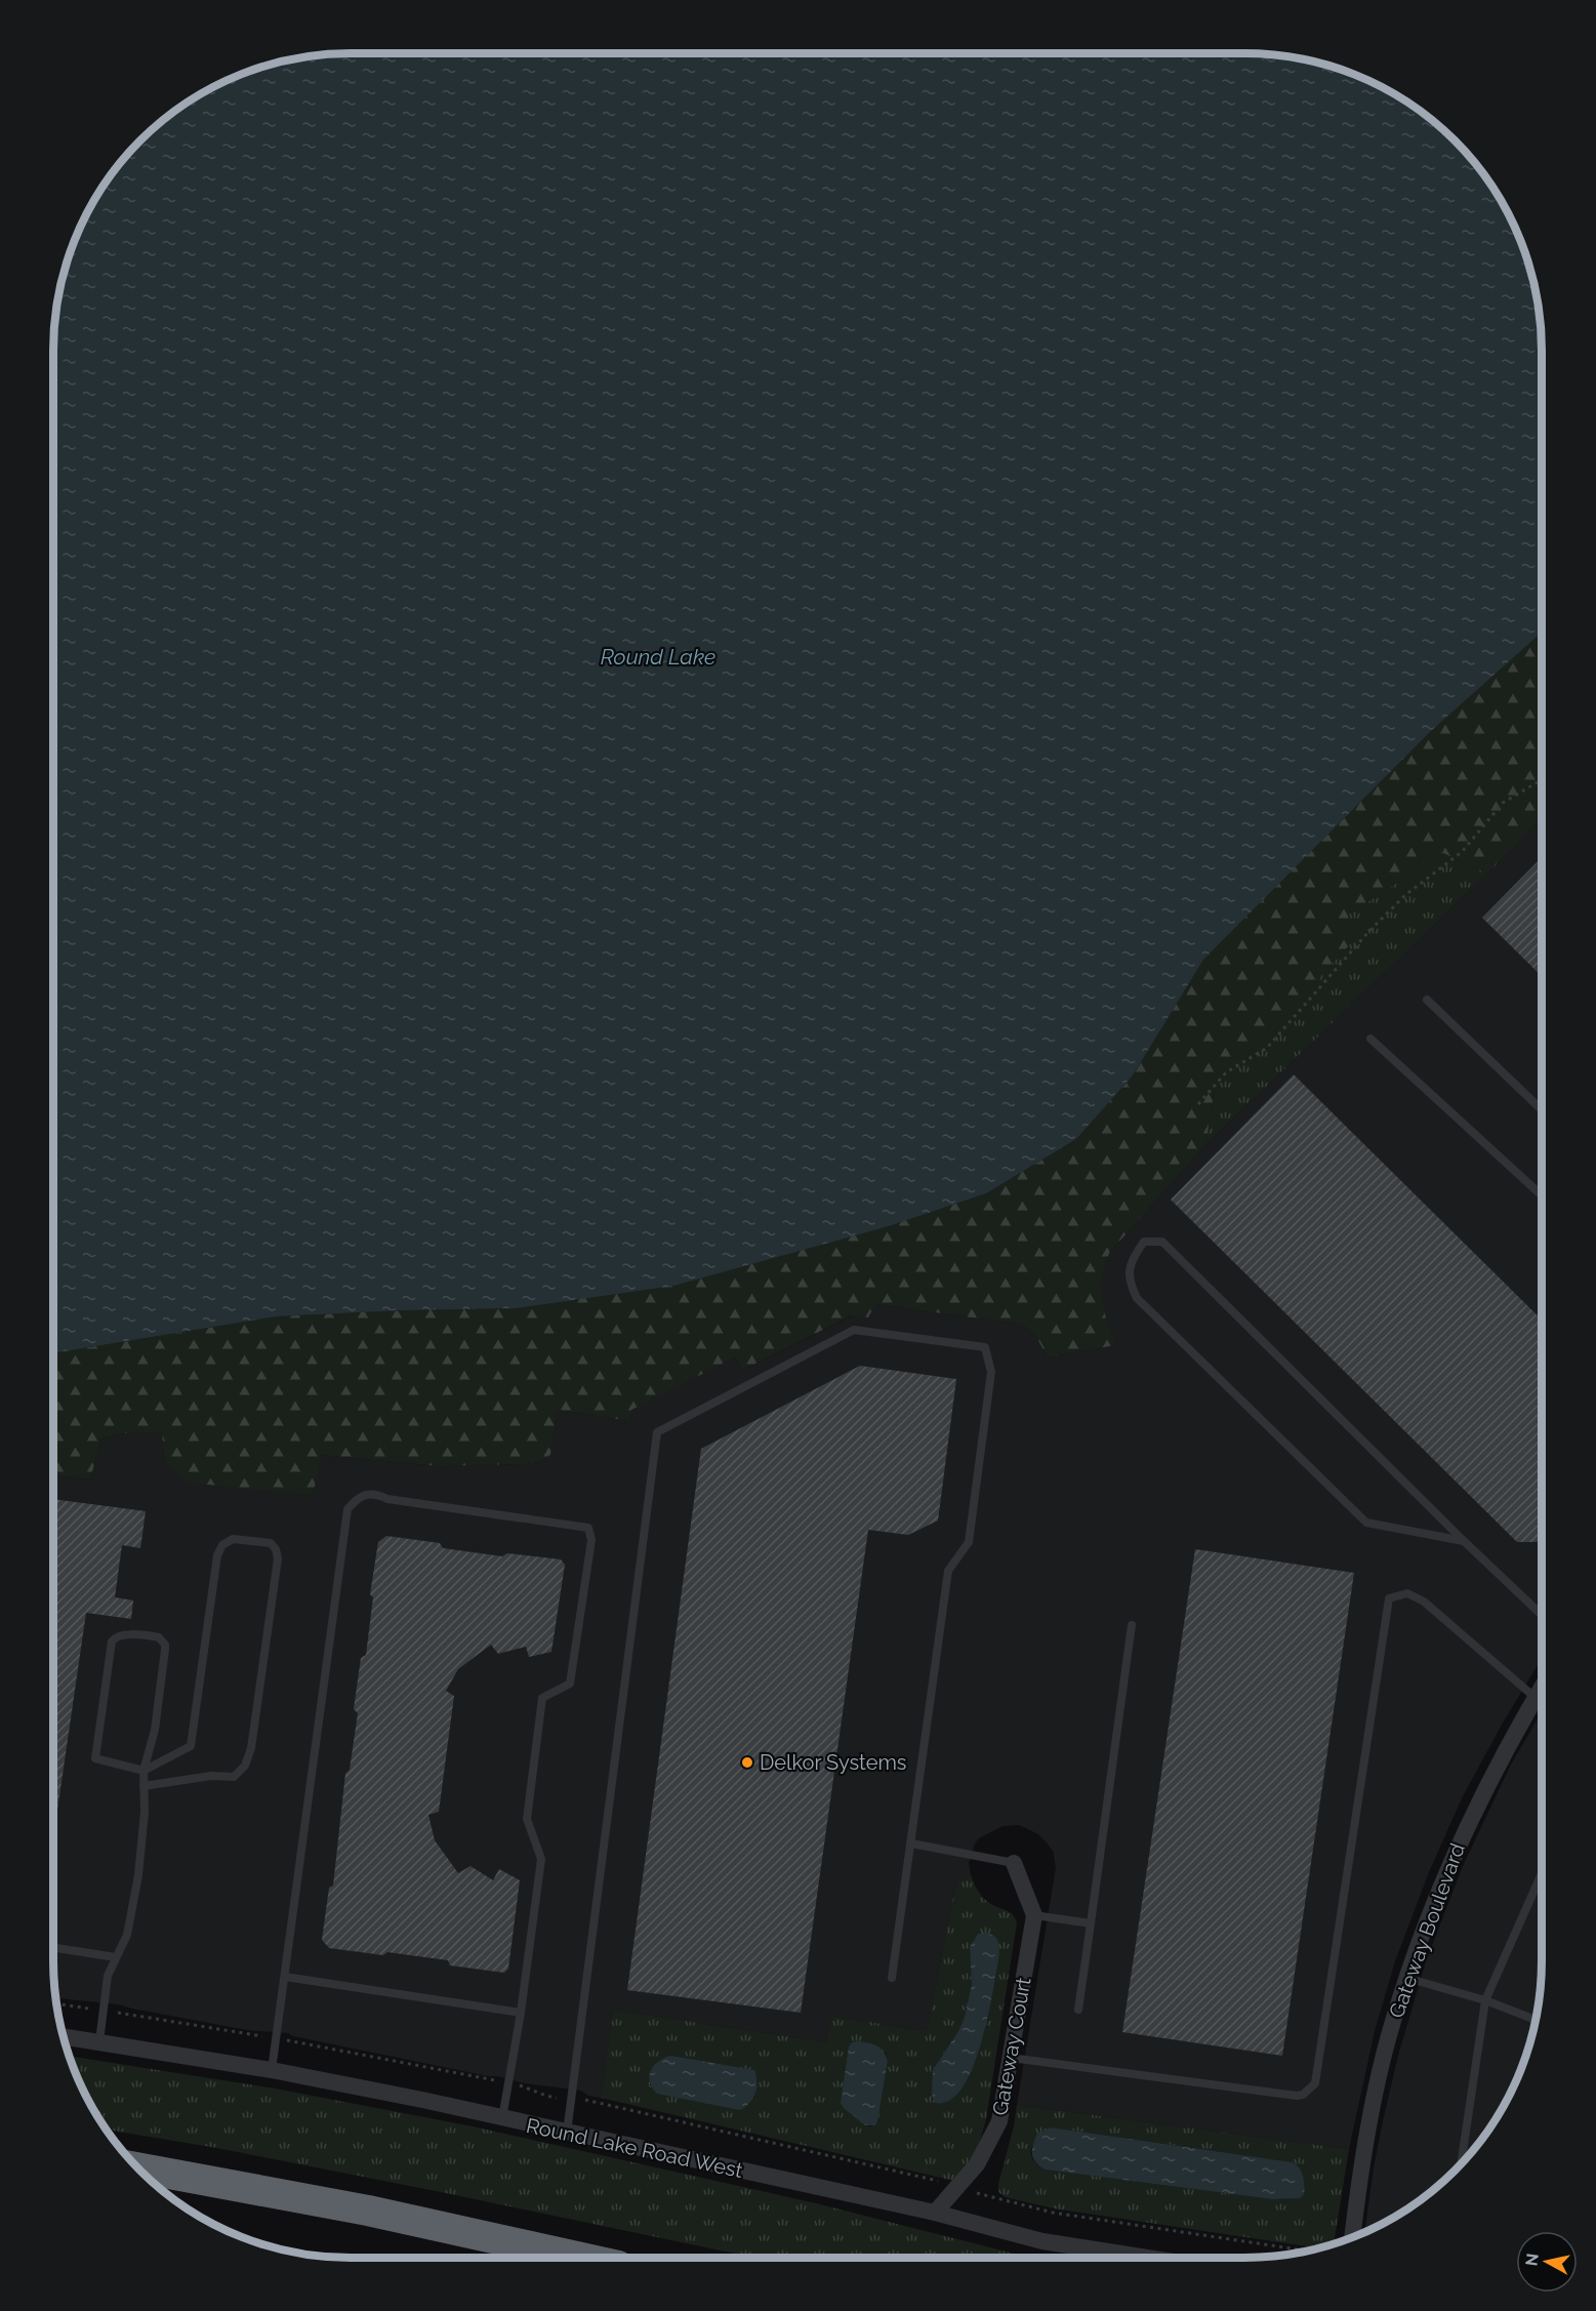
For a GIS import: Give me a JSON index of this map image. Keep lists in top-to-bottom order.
{
  "streets": {
    "street": ["Gateway Boulevard", "Gateway Court", "Round Lake Road West"]
  },
  "crossings": [
    ["Gateway Court", "Round Lake Road West"]
  ],
  "water": ["Round Lake"],
  "places": ["Delkor Systems"],
  "north": "left"
}
